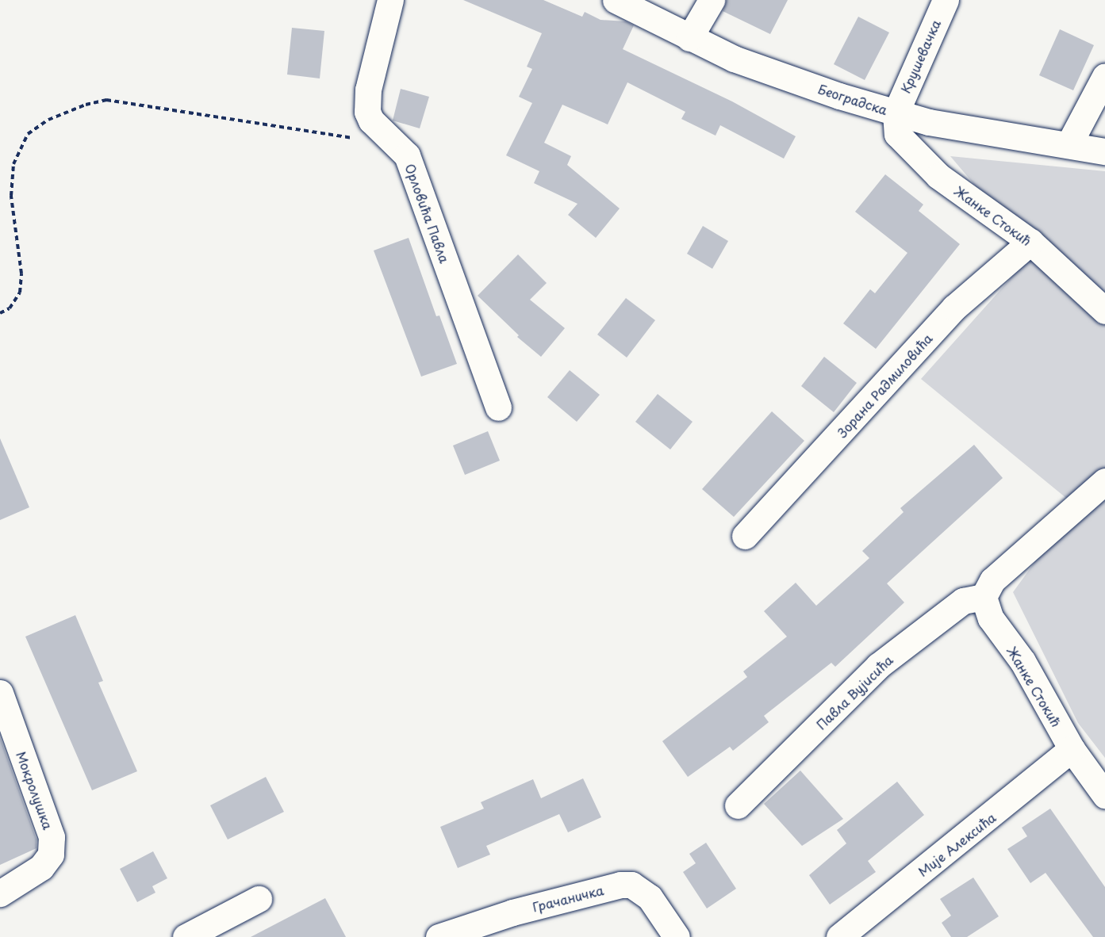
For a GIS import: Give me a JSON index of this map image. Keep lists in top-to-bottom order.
{
  "streets": {
    "street": [
      "Крушевачка",
      "Београдска",
      "Орловића Павла",
      "Жанке Стокић",
      "Зорана Радмиловића",
      "Павла Вујисића",
      "Мокролушка",
      "Мије Алексића",
      "Грачаничка"
    ]
  },
  "crossings": [
    ["Крушевачка", "Београдска"],
    ["Крушевачка", "Жанке Стокић"],
    ["Београдска", "Жанке Стокић"],
    ["Жанке Стокић", "Зорана Радмиловића"],
    ["Жанке Стокић", "Павла Вујисића"],
    ["Жанке Стокић", "Мије Алексића"]
  ]
}
